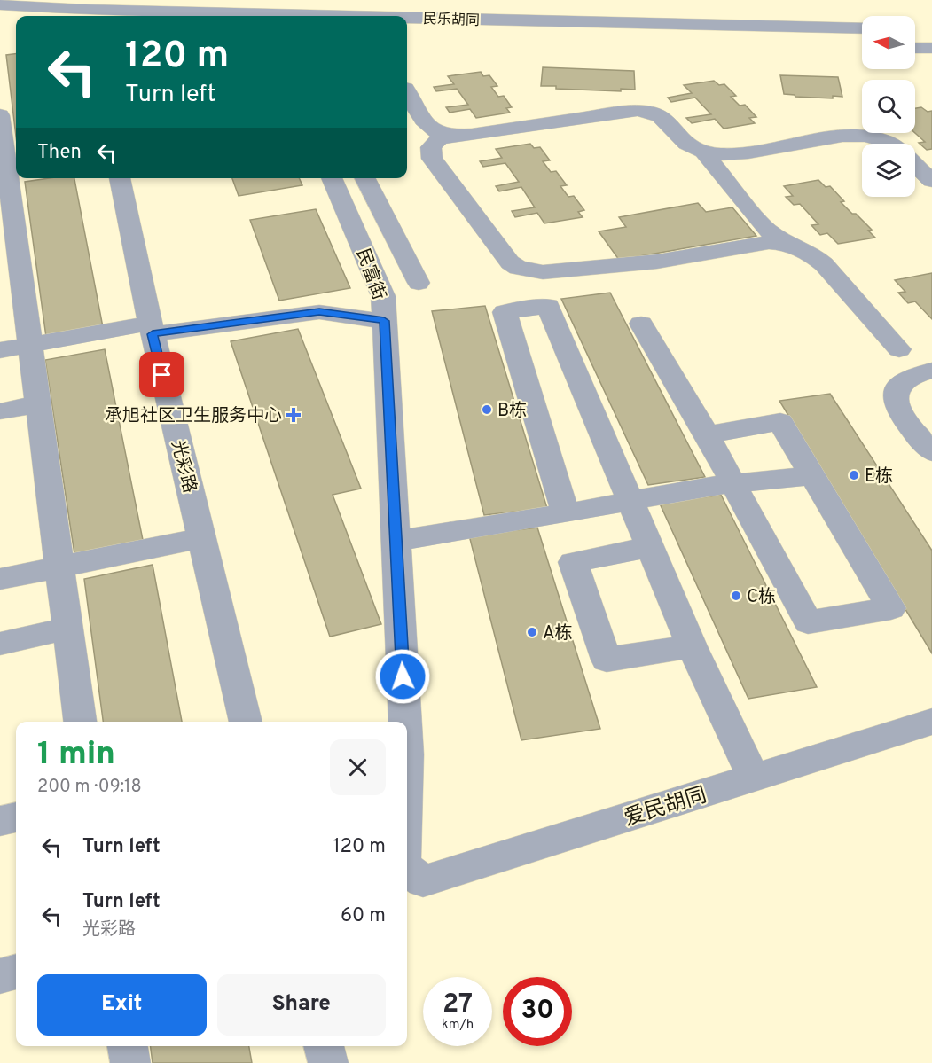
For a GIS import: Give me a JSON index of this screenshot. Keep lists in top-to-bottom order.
{
  "streets": {
    "street": [
      "民乐胡同",
      "民富街",
      "光彩路",
      "爱民胡同"
    ]
  },
  "places": {
    "other": [
      "B栋",
      "E栋",
      "C栋",
      "A栋"
    ],
    "health": ["承旭社区卫生服务中心"]
  },
  "north": "left",
  "page": {
    "turn": ["120 m", "Turn left"],
    "then": "Then",
    "heading": ["1 min", "200 m · 09:18"],
    "list": [
      {
        "name": "Turn left",
        "value": "120 m"
      },
      {
        "name": "Turn left",
        "note": "光彩路",
        "value": "60 m"
      }
    ],
    "buttons": ["Exit", "Share"],
    "speed": "27 km/h",
    "limit": "30"
  }
}
